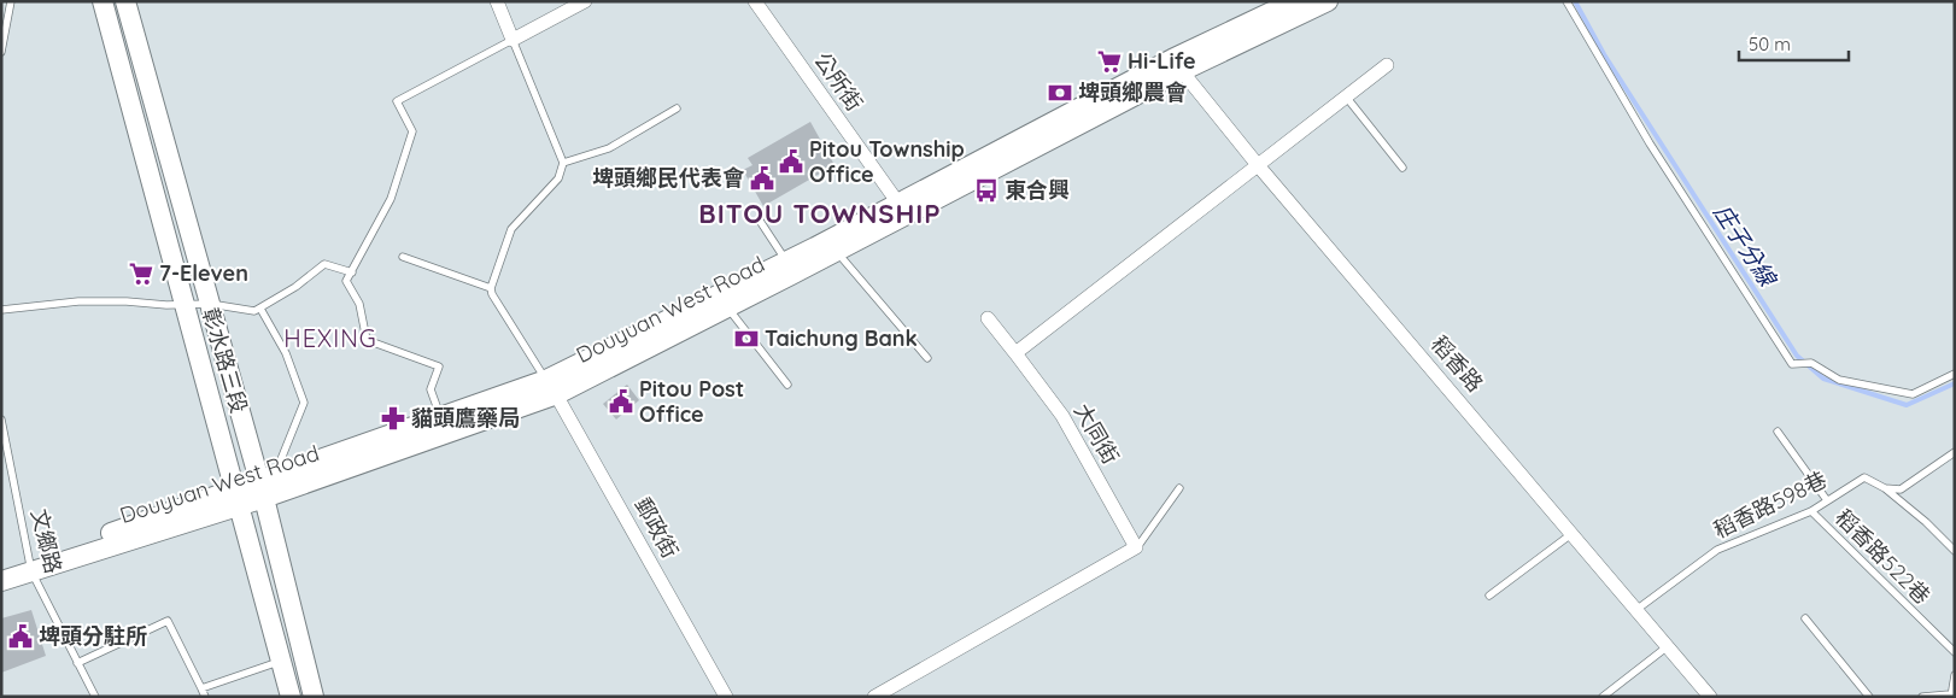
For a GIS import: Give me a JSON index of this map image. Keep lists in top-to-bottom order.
{
  "streets": {
    "main road": ["Douyuan West Road", "彰水路三段"],
    "street": [
      "公所街",
      "稻香路",
      "大同街",
      "郵政街"
    ],
    "lane": ["稻香路598巷", "文鄉路", "稻香路522巷"]
  },
  "crossings": [
    ["公所街", "Douyuan West Road"],
    ["Douyuan West Road", "彰水路三段"],
    ["Douyuan West Road", "稻香路"],
    ["Douyuan West Road", "郵政街"],
    ["Douyuan West Road", "文鄉路"],
    ["稻香路", "稻香路598巷"],
    ["稻香路598巷", "稻香路522巷"]
  ],
  "districts": ["BITOU TOWNSHIP", "HEXING"],
  "water": ["庄子分線"],
  "places": {
    "supermarket": ["Hi-Life", "7-Eleven"],
    "bank": ["埤頭鄉農會", "Taichung Bank"],
    "public building": [
      "Pitou Township Office",
      "埤頭鄉民代表會",
      "Pitou Post Office",
      "埤頭分駐所"
    ],
    "bus stop": ["東合興"],
    "pharmacy": ["貓頭鷹藥局"]
  },
  "scale_bar": "50 m"
}
